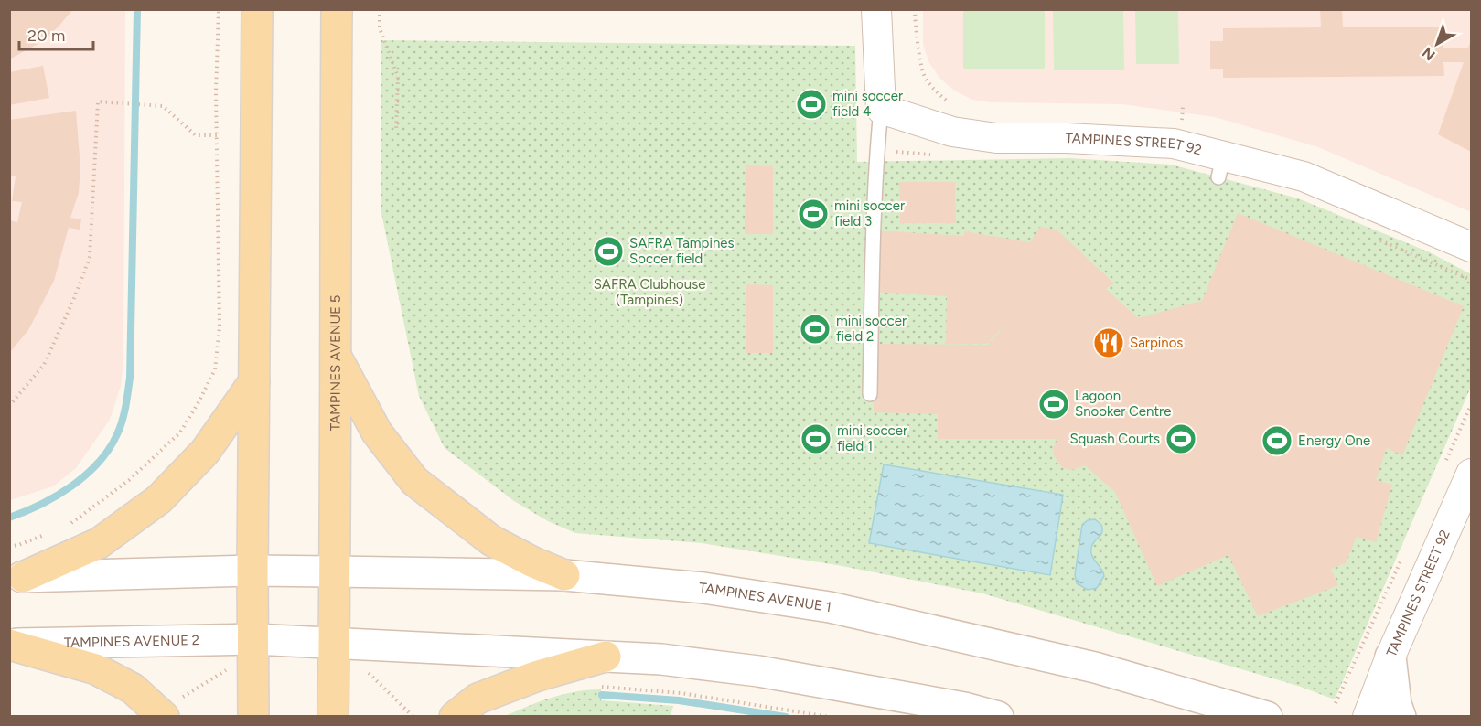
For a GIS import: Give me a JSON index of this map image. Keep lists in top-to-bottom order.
{
  "streets": {
    "main road": ["TAMPINES AVENUE 5", "TAMPINES AVENUE 1", "TAMPINES AVENUE 2"],
    "street": ["TAMPINES STREET 92"]
  },
  "crossings": [
    ["TAMPINES AVENUE 5", "TAMPINES AVENUE 1"]
  ],
  "parks": ["SAFRA Clubhouse (Tampines)"],
  "places": {
    "sports": [
      "mini soccer field 4",
      "mini soccer field 3",
      "SAFRA Tampines Soccer field",
      "mini soccer field 2",
      "Lagoon Snooker Centre",
      "mini soccer field 1",
      "Squash Courts",
      "Energy One"
    ],
    "restaurant": ["Sarpinos"]
  },
  "scale_bar": "20 m",
  "north": "bottom left"
}
